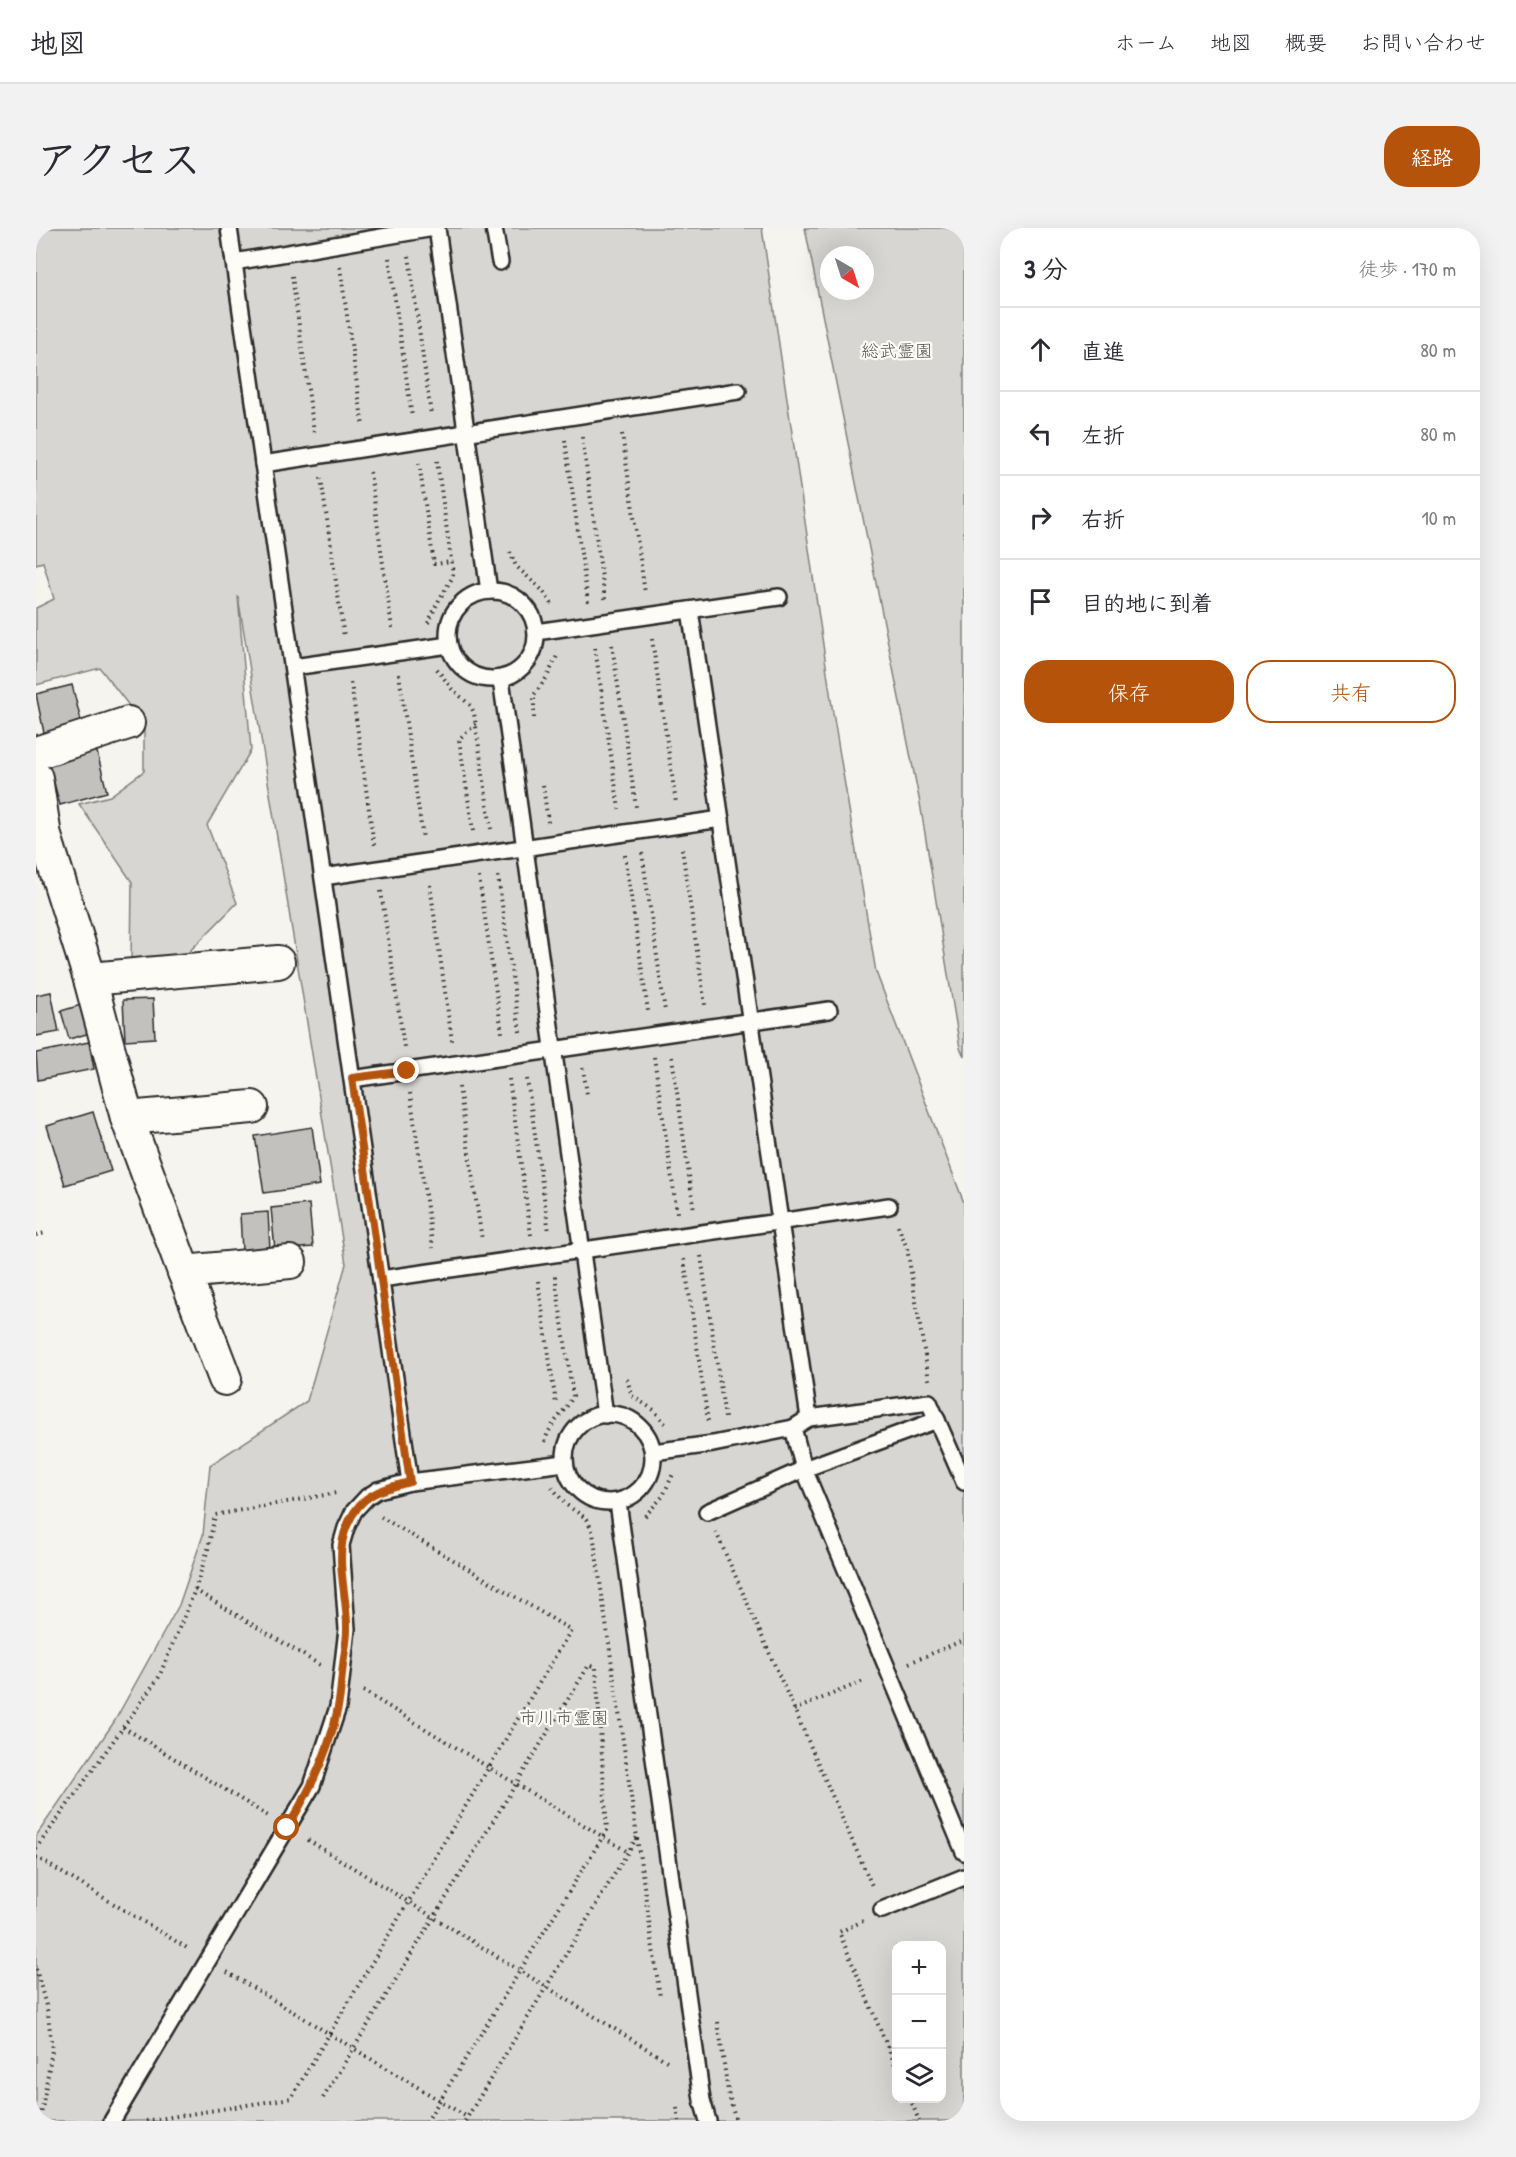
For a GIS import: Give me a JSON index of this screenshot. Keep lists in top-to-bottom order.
{
  "parks": ["総武霊園", "市川市霊園"],
  "north": "bottom right",
  "page": {
    "header": "地図",
    "nav": [
      "ホーム",
      "地図",
      "概要",
      "お問い合わせ"
    ],
    "title": "アクセス",
    "buttons": [
      "経路",
      ["保存", "共有"]
    ],
    "heading": ["3 分", "徒歩 · 170 m"],
    "list": [
      ["直進", "80 m"],
      ["左折", "80 m"],
      ["右折", "10 m"],
      "目的地に到着"
    ],
    "map_buttons": ["+", "−"]
  }
}
